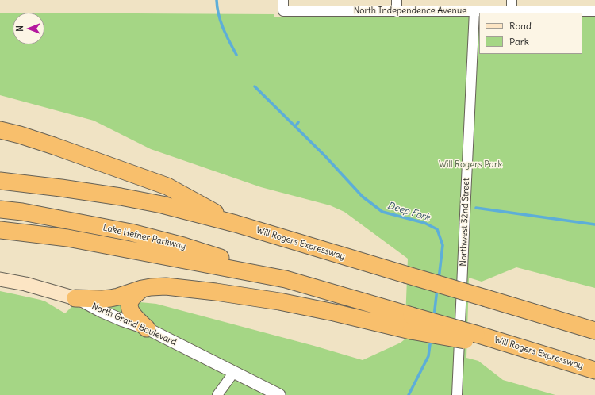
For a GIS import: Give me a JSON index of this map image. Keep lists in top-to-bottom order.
{
  "streets": {
    "highway": ["Lake Hefner Parkway", "Will Rogers Expressway"],
    "main road": ["North Grand Boulevard"],
    "street": ["North Independence Avenue", "Northwest 32nd Street"]
  },
  "crossings": [
    ["North Independence Avenue", "Northwest 32nd Street"],
    ["Lake Hefner Parkway", "Will Rogers Expressway"]
  ],
  "water": ["Deep Fork"],
  "parks": ["Will Rogers Park"],
  "legend": ["Road", "Park"],
  "north": "left"
}
